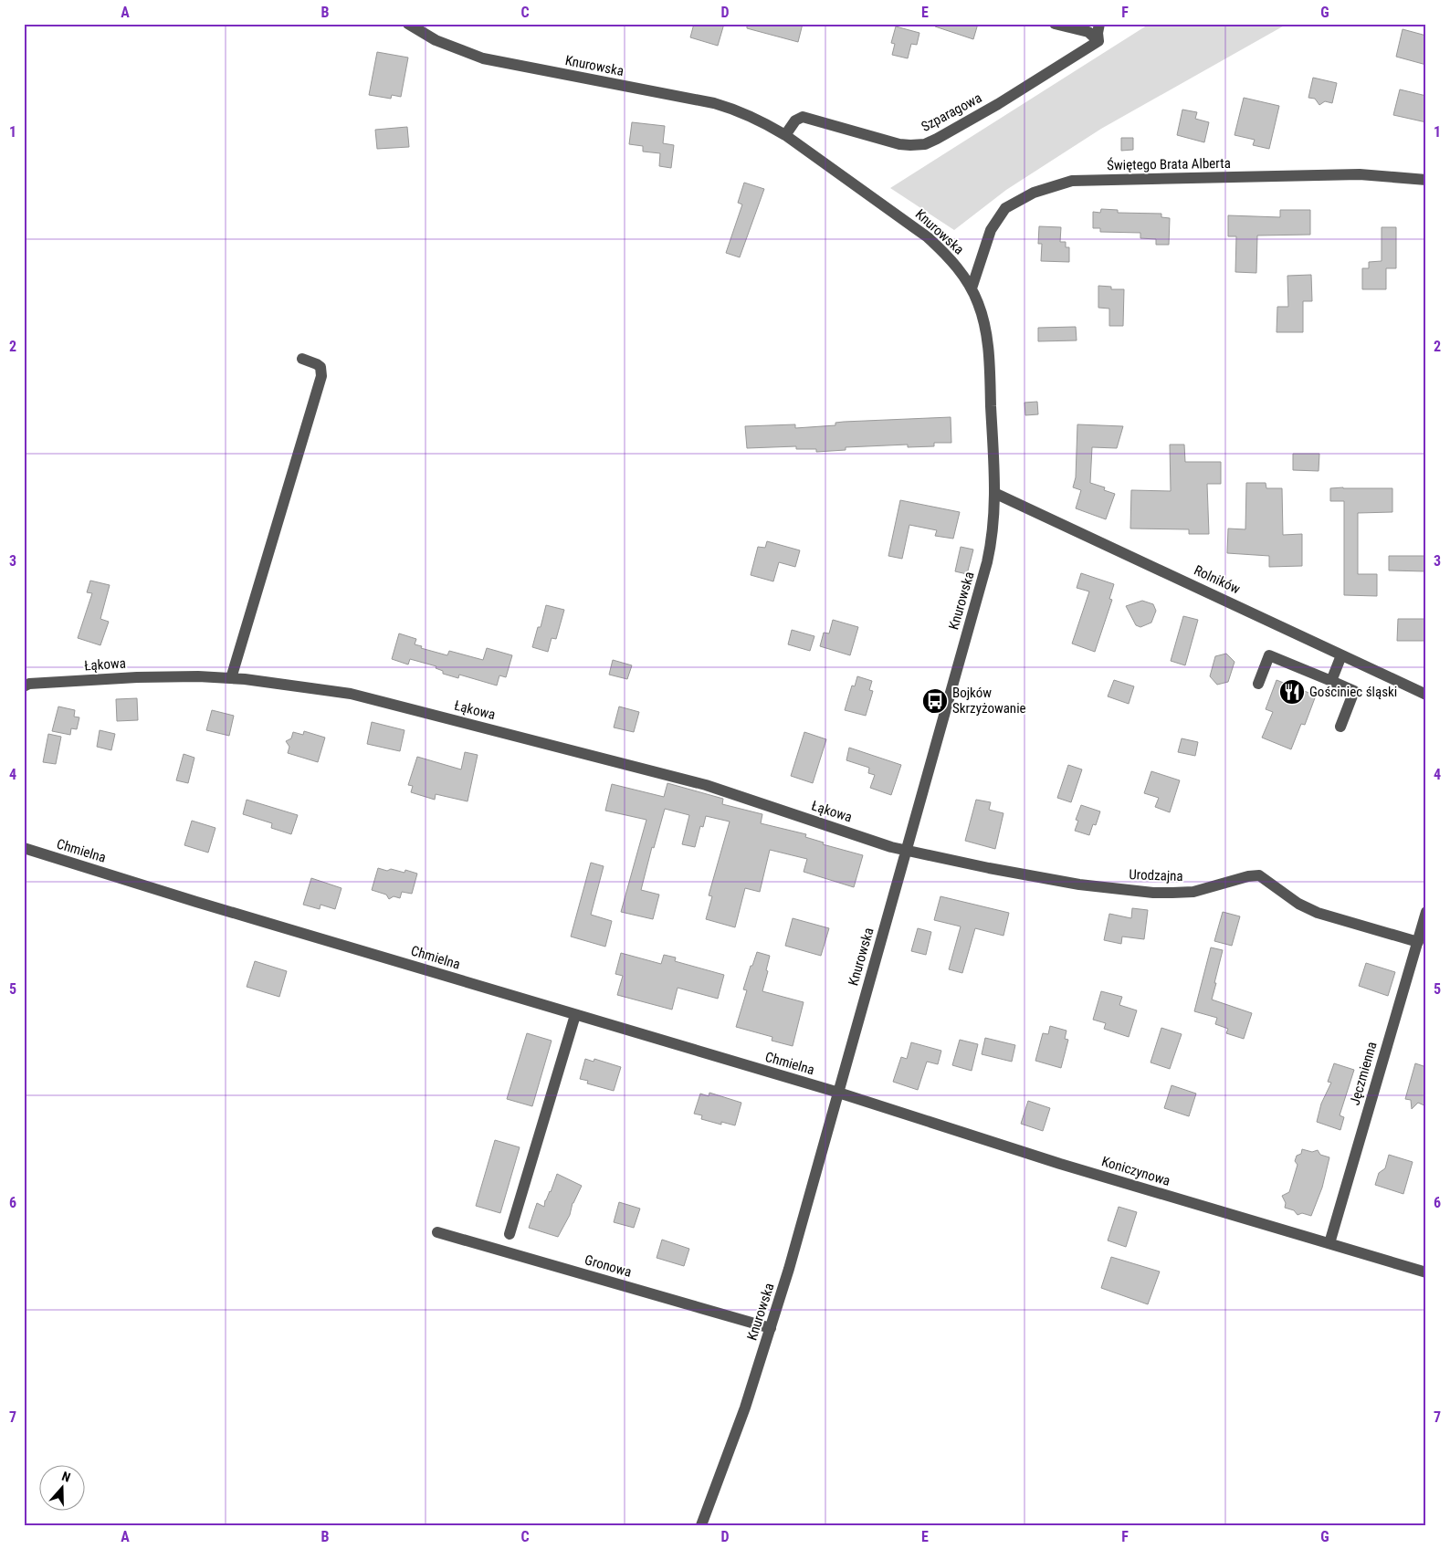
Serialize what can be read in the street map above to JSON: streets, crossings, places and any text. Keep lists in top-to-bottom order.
{
  "streets": {
    "street": [
      "Knurowska",
      "Szparagowa",
      "Świętego Brata Alberta",
      "Rolników",
      "Łąkowa",
      "Chmielna",
      "Urodzajna",
      "Jęczmienna",
      "Koniczynowa",
      "Gronowa"
    ]
  },
  "crossings": [
    ["Knurowska", "Szparagowa"],
    ["Knurowska", "Świętego Brata Alberta"],
    ["Knurowska", "Rolników"],
    ["Knurowska", "Łąkowa"],
    ["Knurowska", "Chmielna"],
    ["Knurowska", "Urodzajna"],
    ["Knurowska", "Koniczynowa"],
    ["Knurowska", "Gronowa"],
    ["Łąkowa", "Urodzajna"],
    ["Chmielna", "Koniczynowa"],
    ["Urodzajna", "Jęczmienna"],
    ["Jęczmienna", "Koniczynowa"]
  ],
  "places": {
    "restaurant": ["Gościniec śląski"],
    "bus stop": ["Bojków Skrzyżowanie"]
  },
  "north": "top",
  "grid": {
    "columns": [
      "A",
      "B",
      "C",
      "D",
      "E",
      "F",
      "G"
    ],
    "rows": [
      "1",
      "2",
      "3",
      "4",
      "5",
      "6",
      "7"
    ]
  }
}
